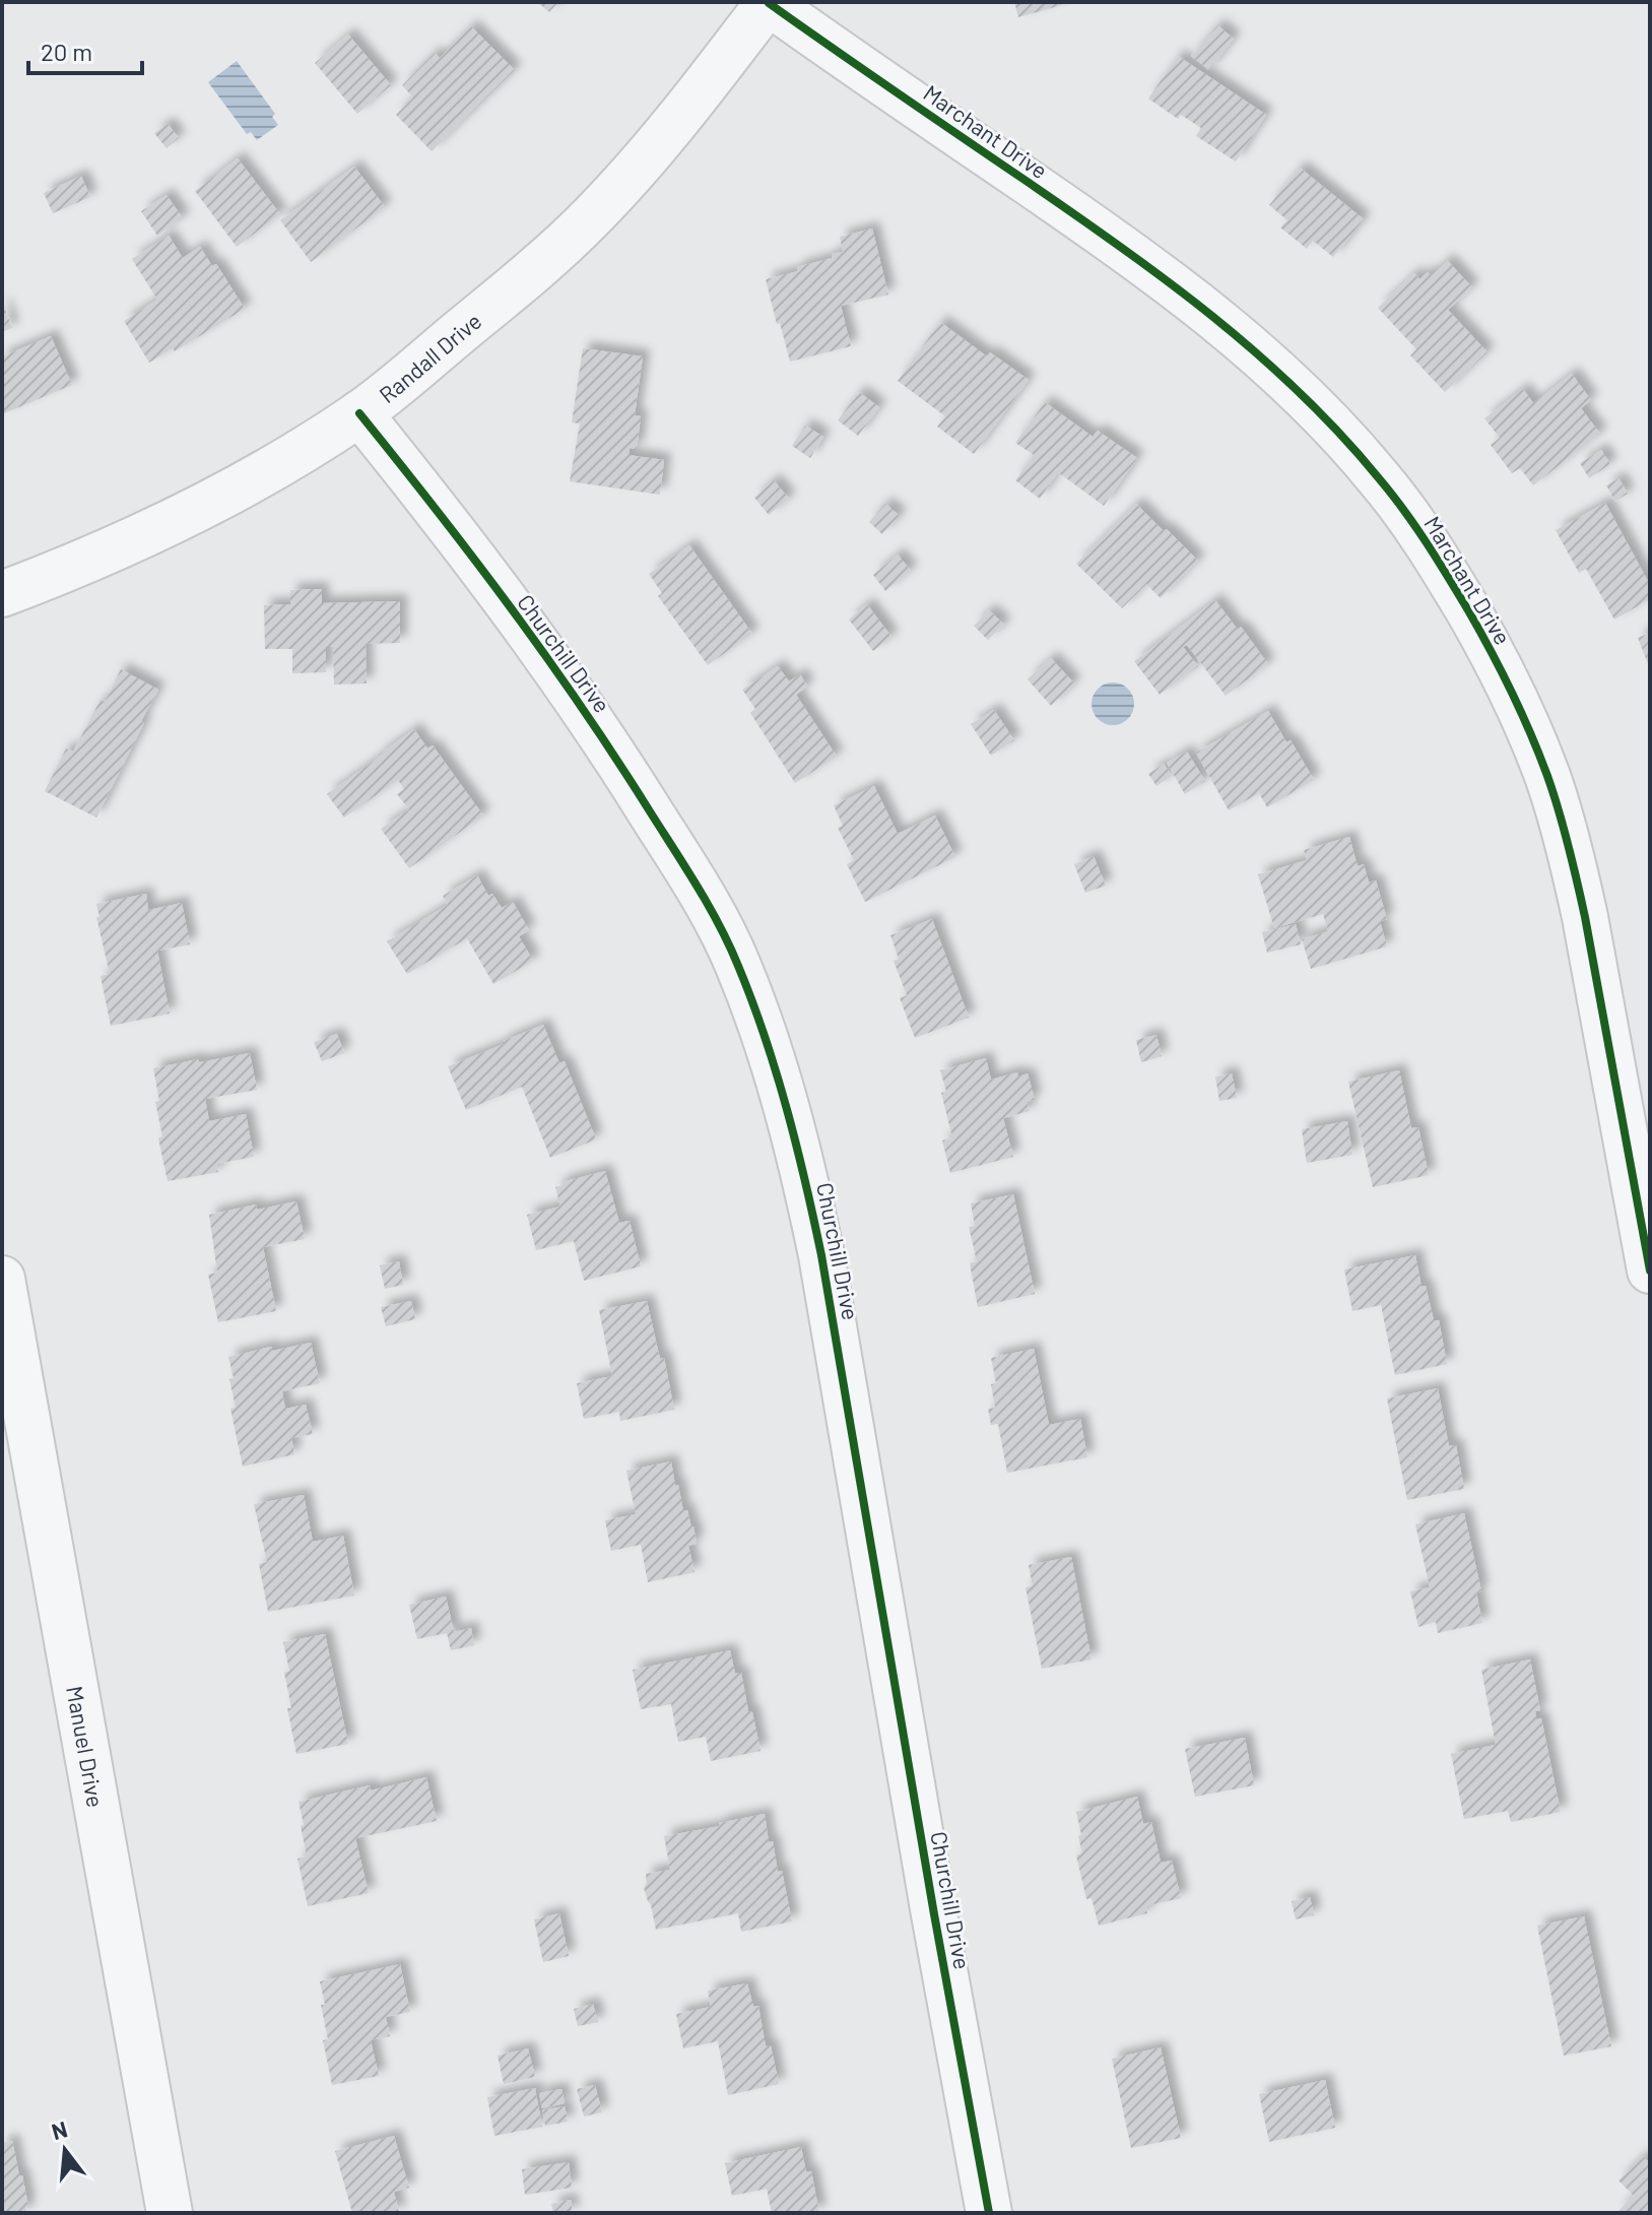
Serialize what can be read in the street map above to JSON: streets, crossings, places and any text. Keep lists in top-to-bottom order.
{
  "streets": {
    "street": [
      "Marchant Drive",
      "Randall Drive",
      "Churchill Drive",
      "Manuel Drive"
    ]
  },
  "crossings": [
    ["Marchant Drive", "Randall Drive"],
    ["Randall Drive", "Churchill Drive"]
  ],
  "scale_bar": "20 m",
  "north": "top"
}
